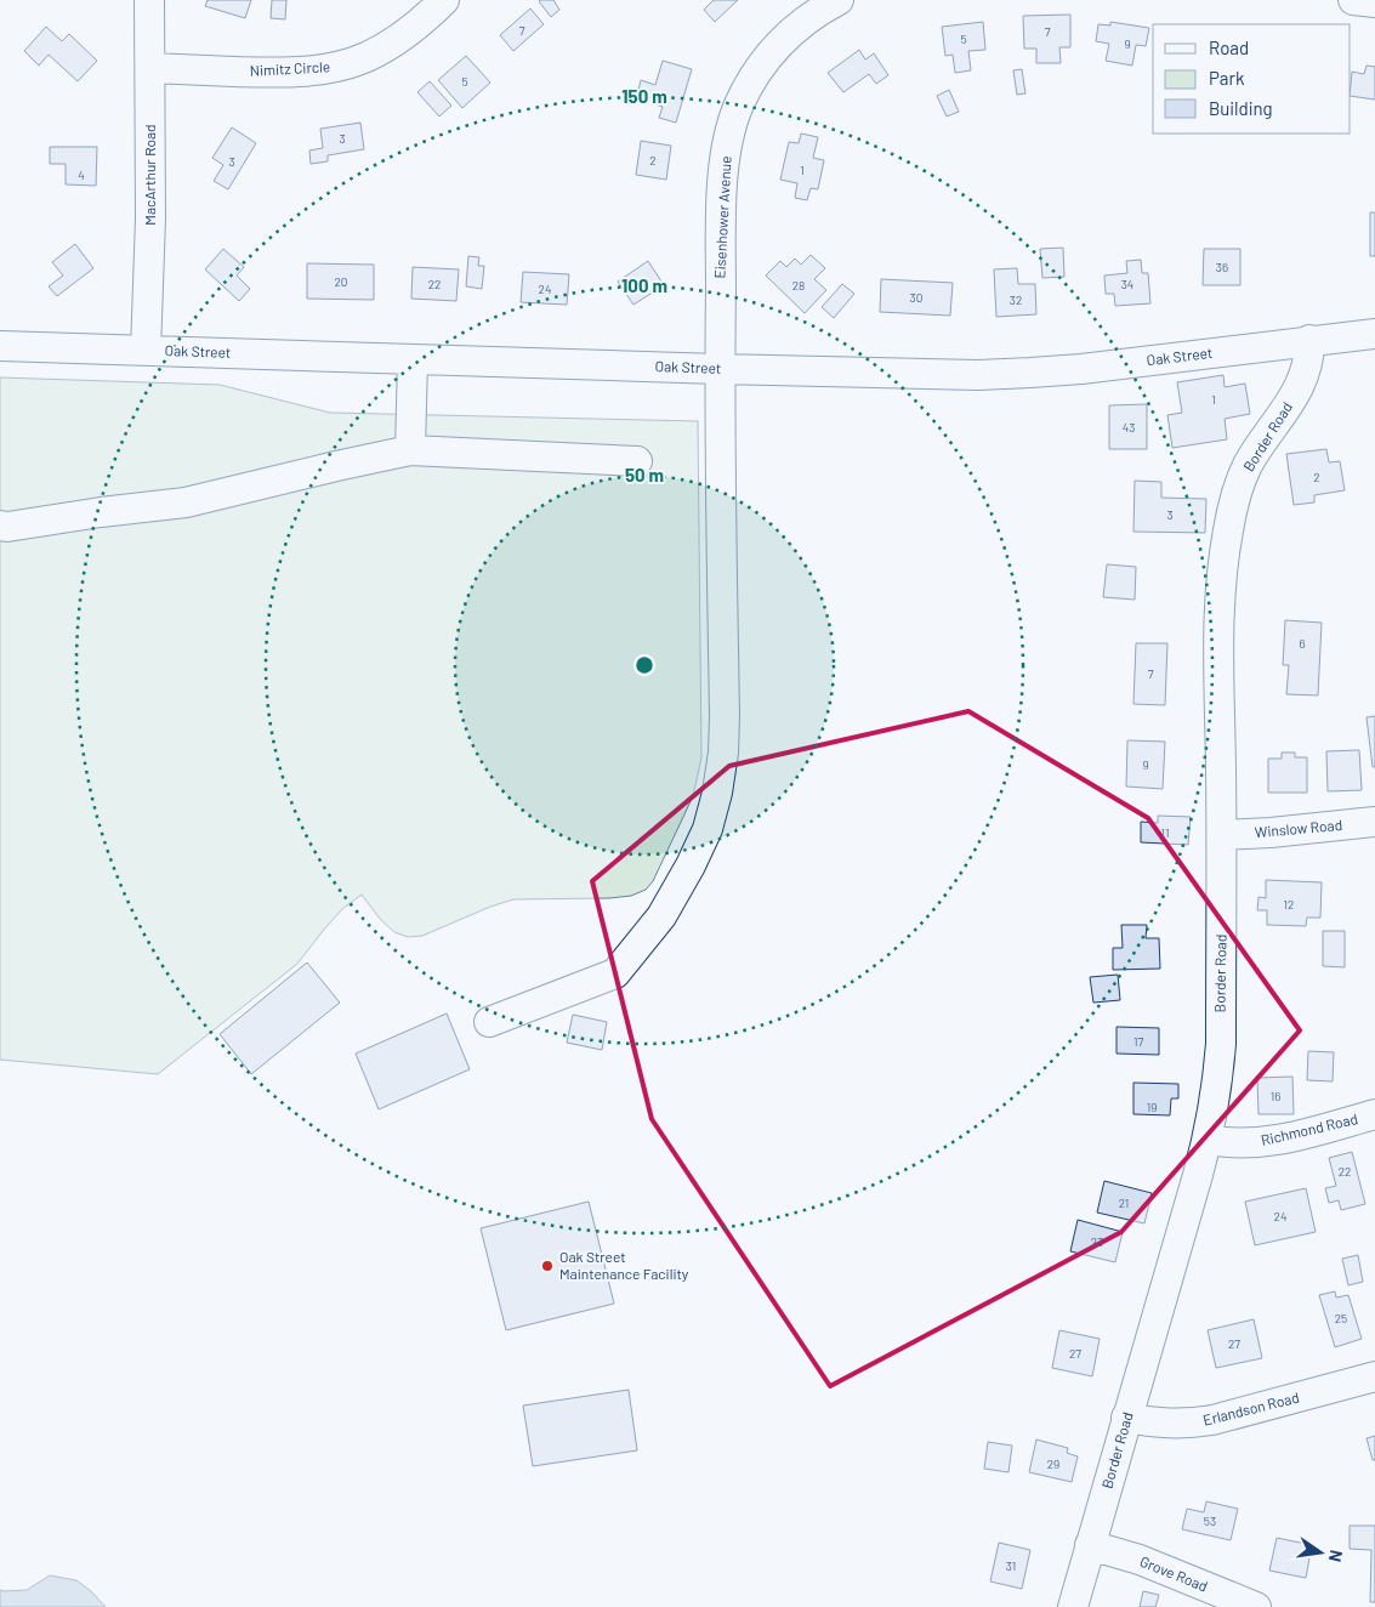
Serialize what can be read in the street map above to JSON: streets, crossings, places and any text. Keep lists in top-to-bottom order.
{
  "streets": {
    "street": [
      "Nimitz Circle",
      "MacArthur Road",
      "Eisenhower Avenue",
      "Oak Street",
      "Border Road",
      "Winslow Road",
      "Richmond Road",
      "Erlandson Road",
      "Grove Road"
    ]
  },
  "crossings": [
    ["Nimitz Circle", "MacArthur Road"],
    ["MacArthur Road", "Oak Street"],
    ["Eisenhower Avenue", "Oak Street"],
    ["Oak Street", "Border Road"],
    ["Border Road", "Winslow Road"],
    ["Border Road", "Richmond Road"],
    ["Border Road", "Erlandson Road"],
    ["Border Road", "Grove Road"]
  ],
  "places": ["Oak Street Maintenance Facility"],
  "house_numbers": [
    "7",
    "7",
    "5",
    "9",
    "5",
    "3",
    "2",
    "3",
    "1",
    "4",
    "36",
    "20",
    "22",
    "34",
    "28",
    "24",
    "30",
    "32",
    "1",
    "43",
    "2",
    "3",
    "6",
    "7",
    "9",
    "11",
    "12",
    "17",
    "16",
    "19",
    "22",
    "21",
    "24",
    "23",
    "25",
    "27",
    "27",
    "29",
    "53",
    "31"
  ],
  "legend": ["Road", "Park", "Building"],
  "north": "right",
  "rings": ["150 m", "100 m", "50 m"]
}
